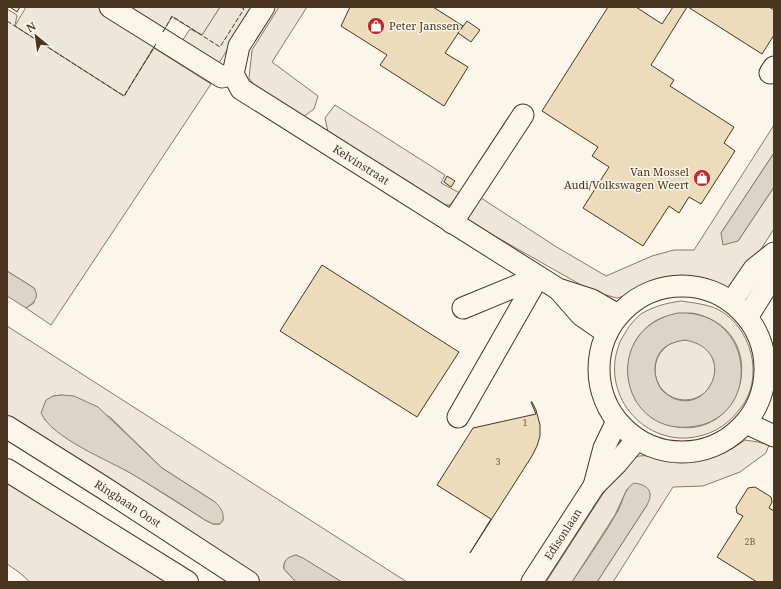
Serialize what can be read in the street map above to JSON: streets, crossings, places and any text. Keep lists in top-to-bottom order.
{
  "streets": {
    "main road": ["Ringbaan Oost"],
    "street": ["Kelvinstraat", "Edisonlaan"]
  },
  "places": {
    "shop": ["Peter Janssen", "Van Mossel Audi/Volkswagen Weert"]
  },
  "house_numbers": ["1", "3", "2B"],
  "north": "top left"
}
